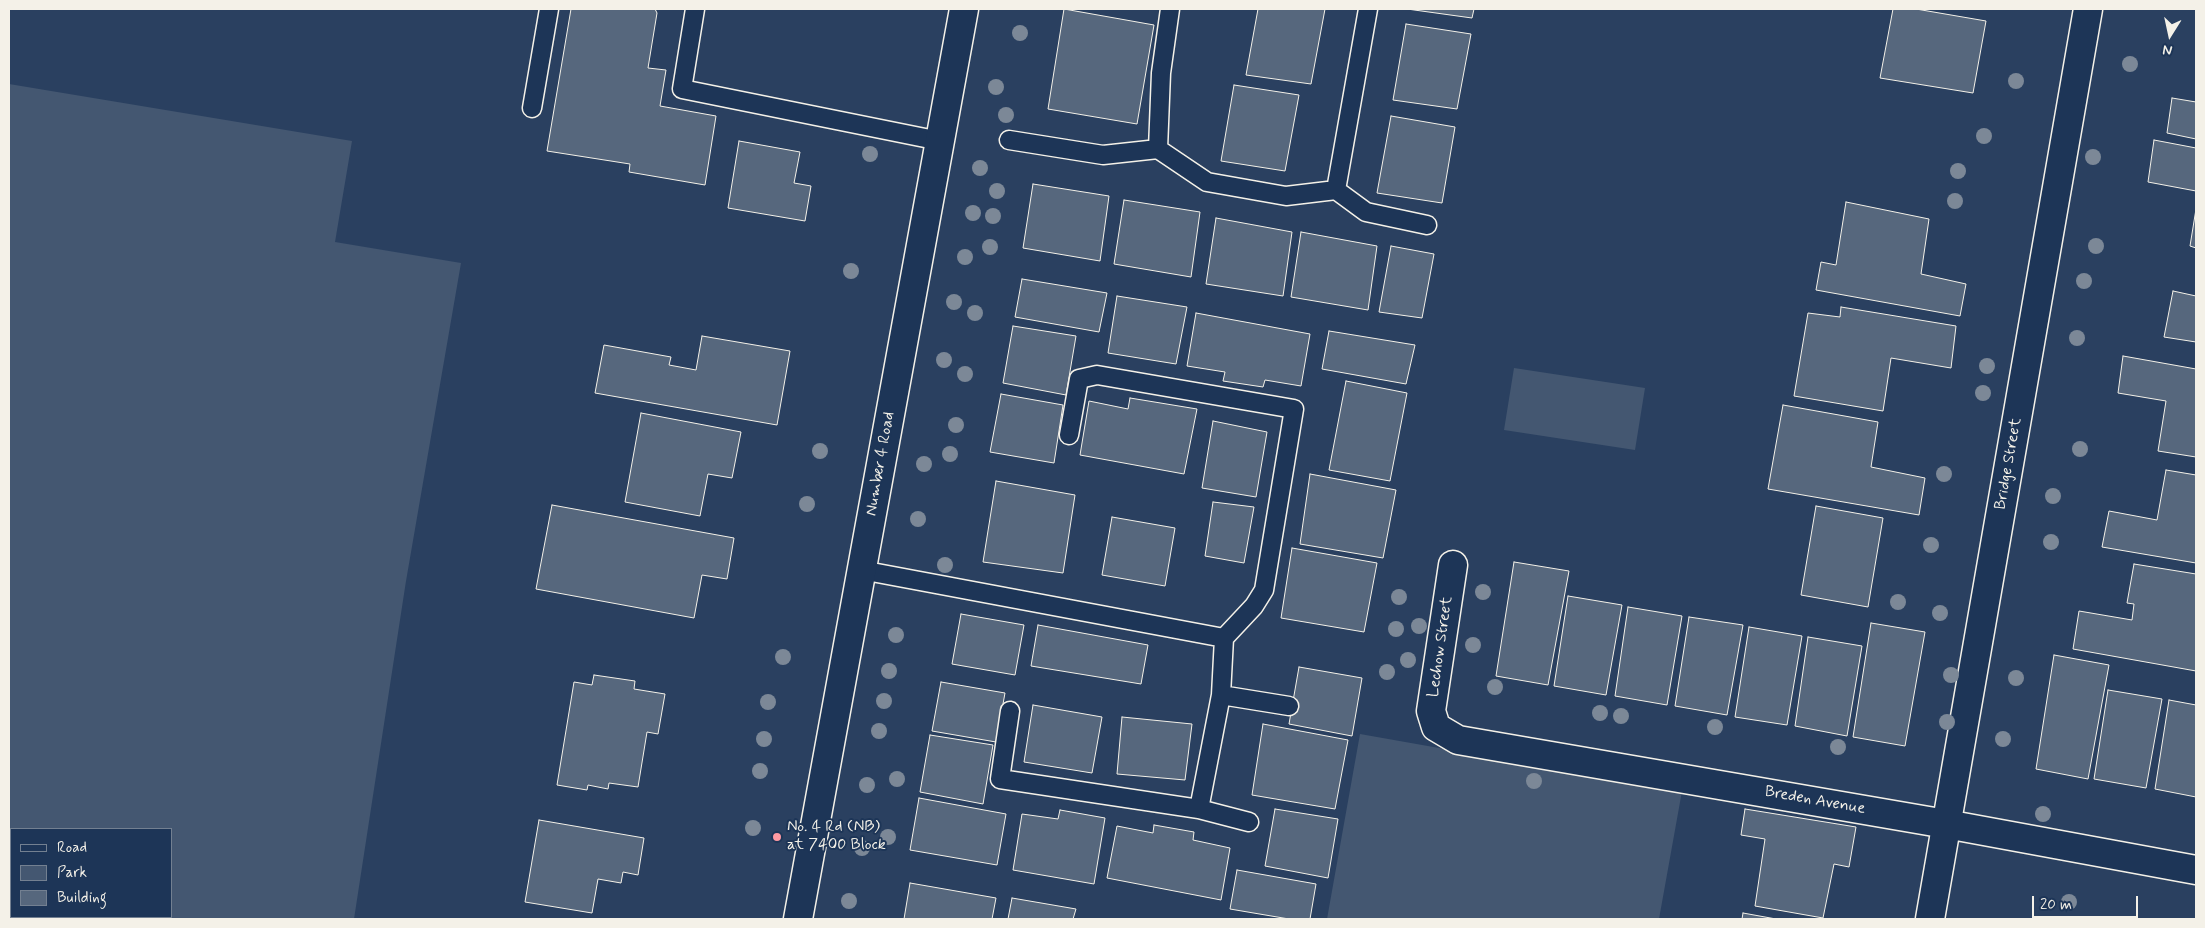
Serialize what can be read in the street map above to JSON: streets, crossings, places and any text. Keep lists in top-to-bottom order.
{
  "streets": {
    "street": [
      "Number 4 Road",
      "Bridge Street",
      "Lechow Street",
      "Breden Avenue"
    ]
  },
  "crossings": [
    ["Bridge Street", "Breden Avenue"],
    ["Lechow Street", "Breden Avenue"]
  ],
  "places": ["No. 4 Rd (NB) at 7400 Block"],
  "legend": ["Road", "Park", "Building"],
  "scale_bar": "20 m",
  "north": "bottom"
}
